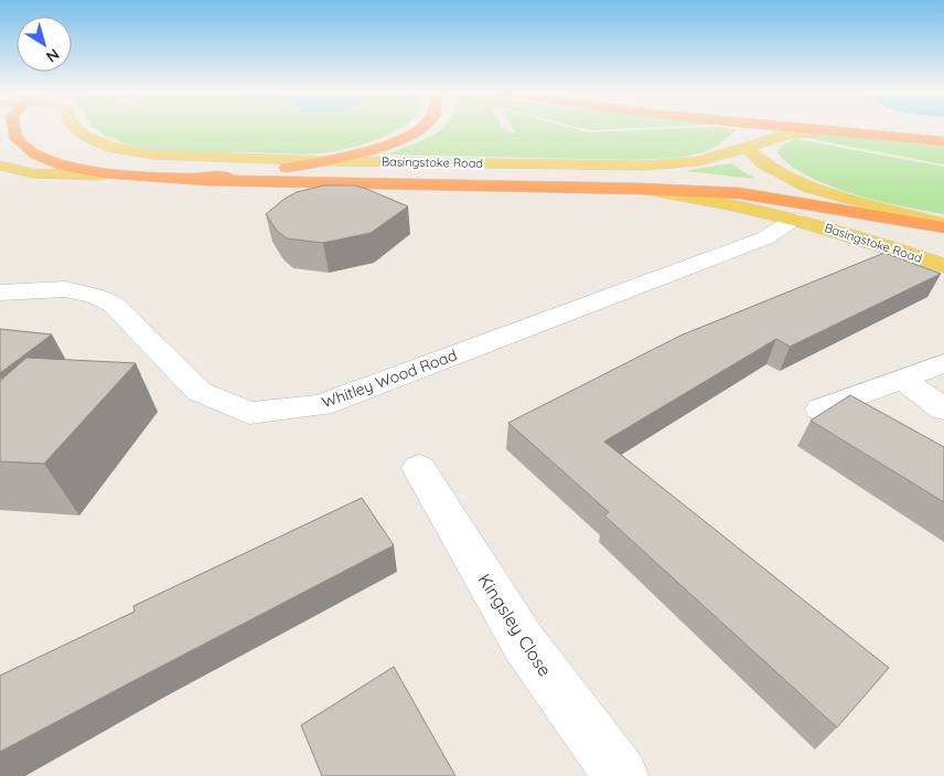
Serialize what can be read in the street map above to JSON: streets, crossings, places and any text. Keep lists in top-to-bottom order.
{
  "streets": {
    "highway": ["Basingstoke Road"],
    "street": ["Whitley Wood Road", "Kingsley Close"]
  },
  "crossings": [
    ["Basingstoke Road", "Whitley Wood Road"]
  ],
  "north": "bottom right"
}
